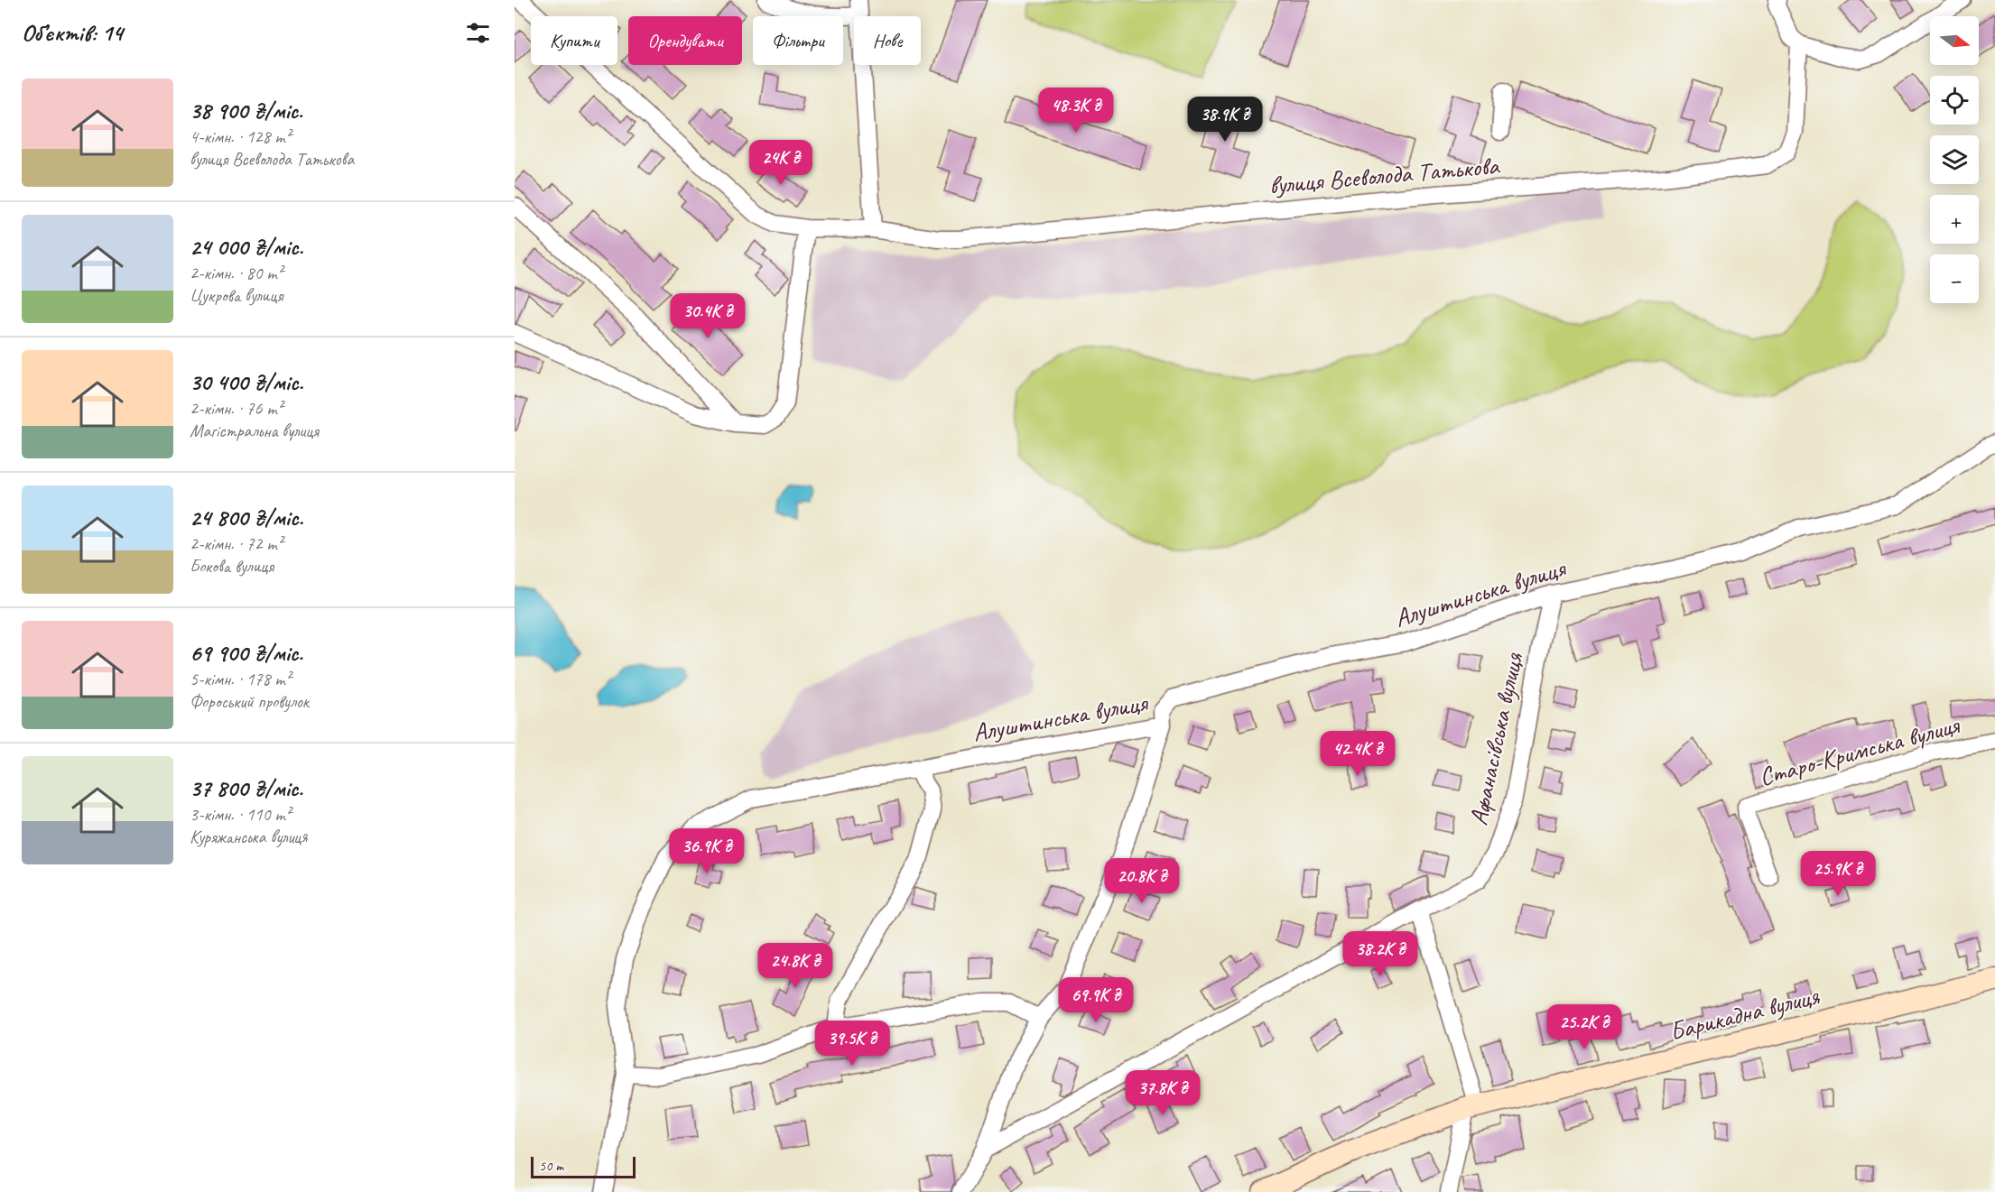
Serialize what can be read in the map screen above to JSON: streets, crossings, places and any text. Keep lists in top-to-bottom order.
{
  "streets": {
    "street": [
      "вулиця Всеволода Татькова",
      "Алуштинська вулиця",
      "Афанасівська вулиця",
      "Старо-Кримська вулиця",
      "Барикадна вулиця"
    ]
  },
  "crossings": [
    ["Алуштинська вулиця", "Афанасівська вулиця"]
  ],
  "scale_bar": "50 m",
  "north": "right",
  "page": {
    "heading": "Об’єктів: 14",
    "map_buttons": ["+", "−"],
    "chip": [
      "Купити",
      "Орендувати",
      "Фільтри",
      "Нове"
    ],
    "list": [
      {
        "name": "38 900 ₴/міс.",
        "note": "4-кімн. · 128 m² · вулиця Всеволода Татькова"
      },
      {
        "name": "24 000 ₴/міс.",
        "note": "2-кімн. · 80 m² · Цукрова вулиця"
      },
      {
        "name": "30 400 ₴/міс.",
        "note": "2-кімн. · 76 m² · Магістральна вулиця"
      },
      {
        "name": "24 800 ₴/міс.",
        "note": "2-кімн. · 72 m² · Бокова вулиця"
      },
      {
        "name": "69 900 ₴/міс.",
        "note": "5-кімн. · 178 m² · Фороський провулок"
      },
      {
        "name": "37 800 ₴/міс.",
        "note": "3-кімн. · 110 m² · Куряжанська вулиця"
      }
    ],
    "price": [
      "48.3K ₴",
      "38.9K ₴",
      "24K ₴",
      "30.4K ₴",
      "42.4K ₴",
      "36.9K ₴",
      "25.9K ₴",
      "20.8K ₴",
      "38.2K ₴",
      "24.8K ₴",
      "69.9K ₴",
      "25.2K ₴",
      "39.5K ₴",
      "37.8K ₴"
    ],
    "scale": "50 m"
  }
}
